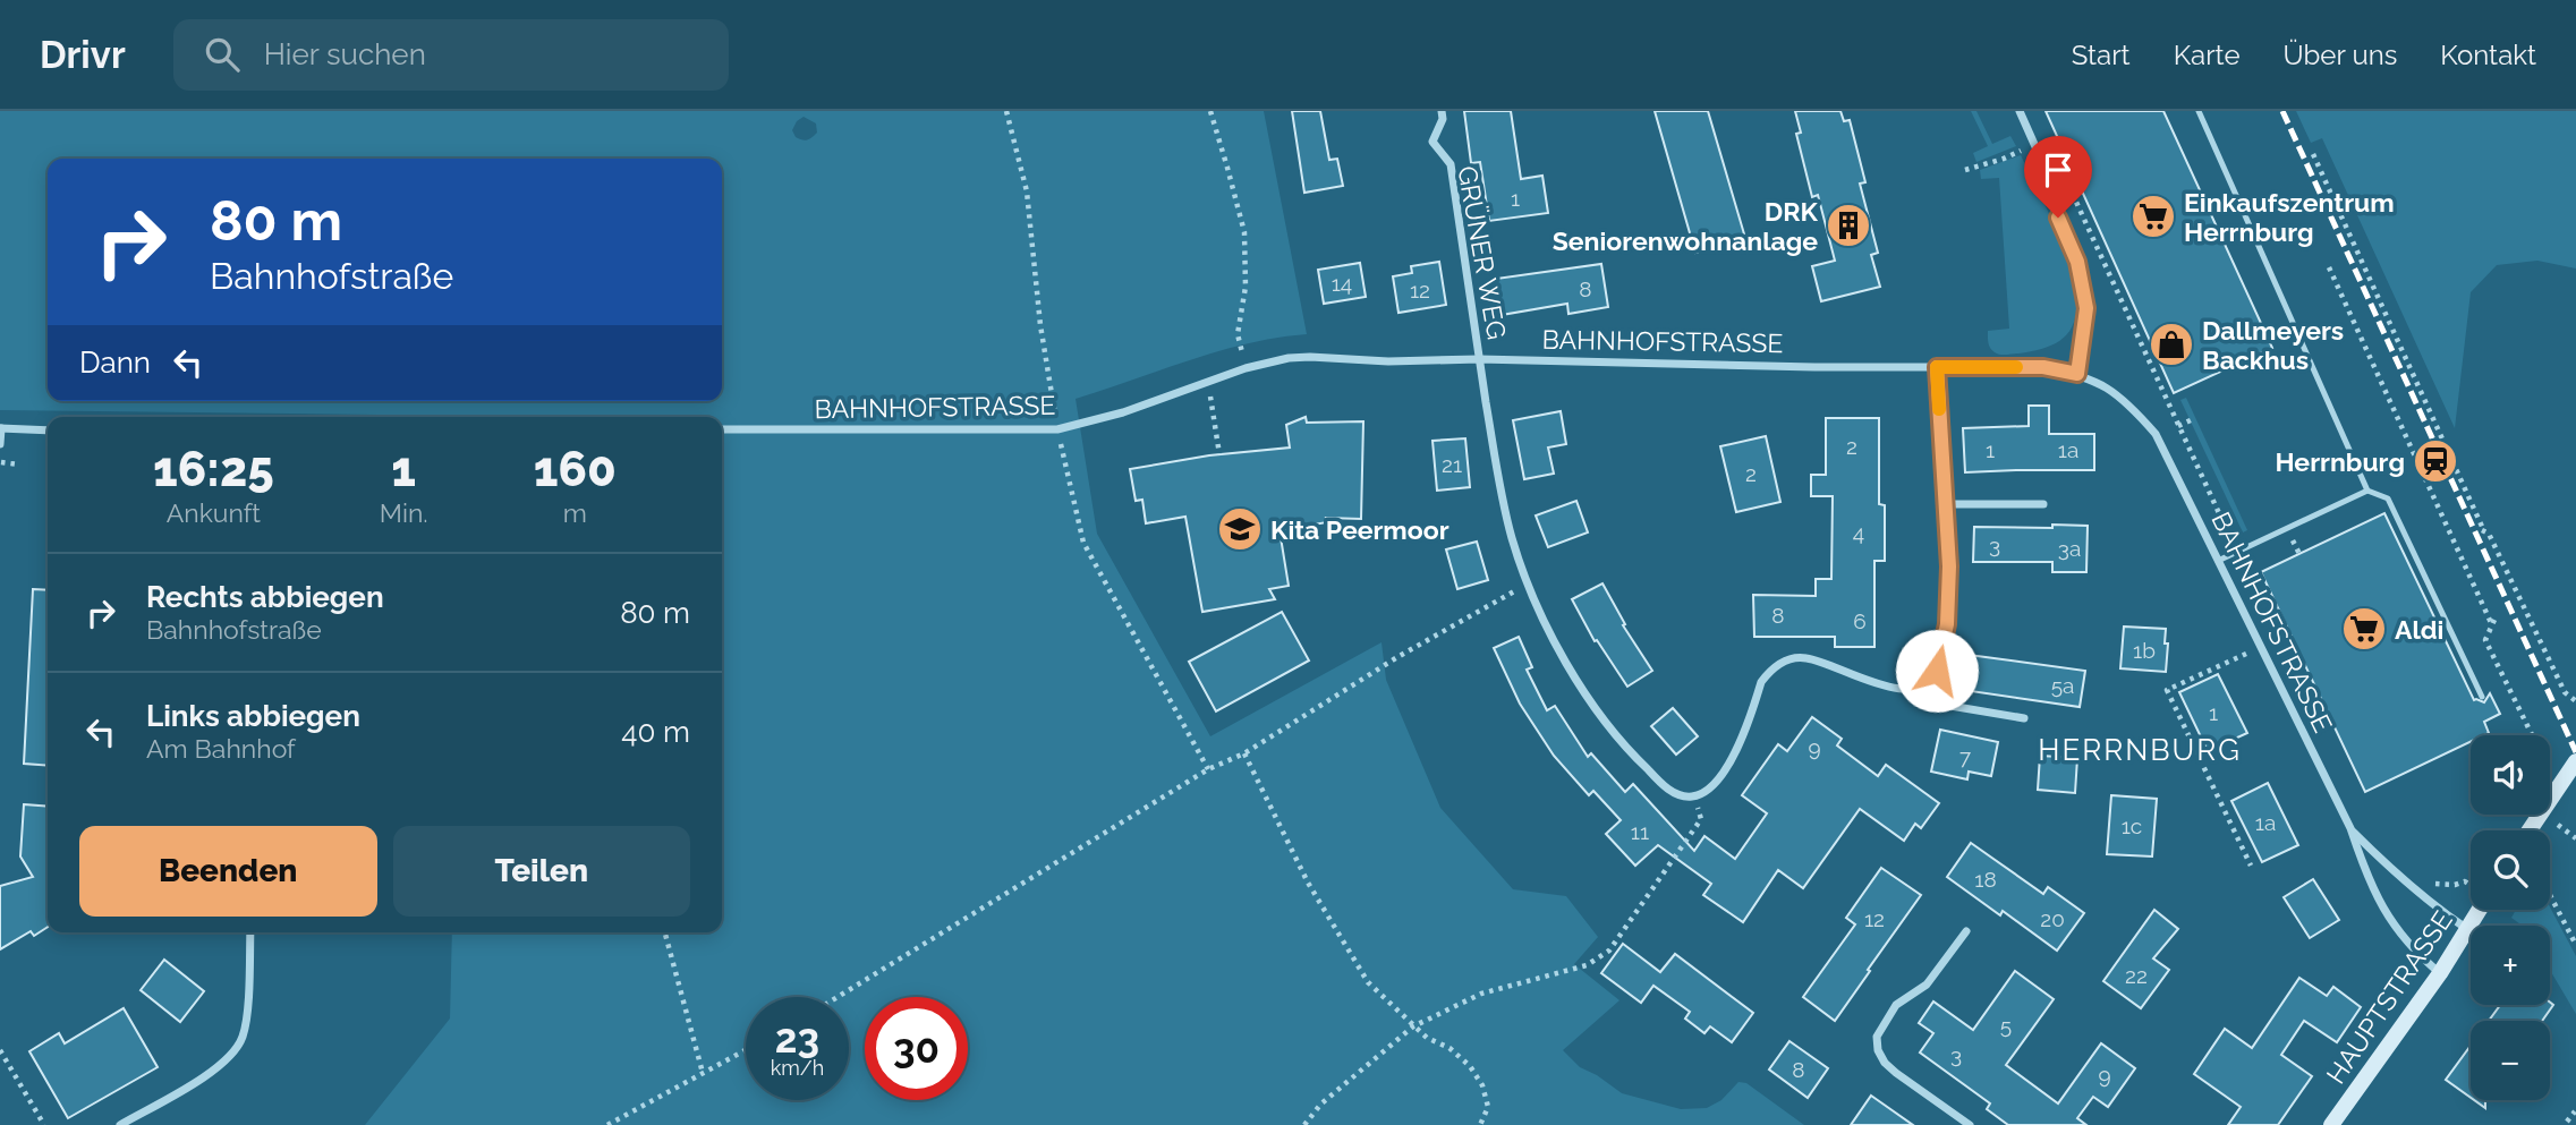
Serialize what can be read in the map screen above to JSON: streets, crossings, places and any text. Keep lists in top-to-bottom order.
{
  "streets": {
    "main road": ["HAUPTSTRASSE"],
    "street": ["GRÜNER WEG", "BAHNHOFSTRASSE"]
  },
  "crossings": [
    ["GRÜNER WEG", "BAHNHOFSTRASSE"],
    ["BAHNHOFSTRASSE", "HAUPTSTRASSE"]
  ],
  "districts": ["HERRNBURG"],
  "places": {
    "supermarket": ["Einkaufszentrum Herrnburg", "Aldi"],
    "building": ["DRK Seniorenwohnanlage"],
    "shop": ["Dallmeyers Backhus"],
    "station": ["Herrnburg"],
    "school or university": ["Kita Peermoor"]
  },
  "house_numbers": [
    "1",
    "14",
    "8",
    "12",
    "2",
    "1",
    "1a",
    "21",
    "2",
    "4",
    "3",
    "3a",
    "8",
    "6",
    "1b",
    "5a",
    "1",
    "9",
    "7",
    "1a",
    "1c",
    "11",
    "18",
    "12",
    "20",
    "22",
    "5",
    "3",
    "8",
    "9"
  ],
  "page": {
    "header": "Drivr",
    "search": "Hier suchen",
    "nav": [
      "Start",
      "Karte",
      "Über uns",
      "Kontakt"
    ],
    "turn": ["80 m", "Bahnhofstraße"],
    "then": "Dann",
    "eta": [
      "16:25",
      "Ankunft",
      "1",
      "Min.",
      "160",
      "m"
    ],
    "list": [
      {
        "name": "Rechts abbiegen",
        "note": "Bahnhofstraße",
        "value": "80 m"
      },
      {
        "name": "Links abbiegen",
        "note": "Am Bahnhof",
        "value": "40 m"
      }
    ],
    "map_buttons": ["+", "−"],
    "buttons": ["Beenden", "Teilen"],
    "speed": "23 km/h",
    "limit": "30"
  }
}
